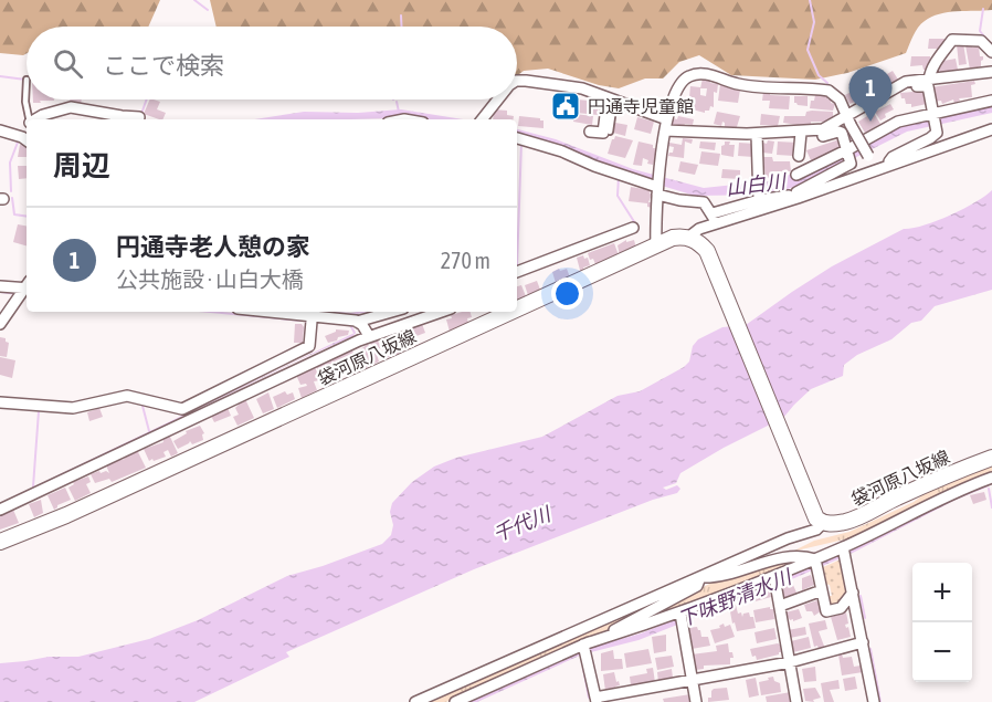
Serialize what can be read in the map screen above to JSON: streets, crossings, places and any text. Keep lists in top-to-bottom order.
{
  "streets": {
    "main road": ["袋河原八坂線"]
  },
  "water": ["山白川", "千代川", "下味野清水川"],
  "places": {
    "public building": ["円通寺児童館"]
  },
  "page": {
    "search": "ここで検索",
    "pins": "1",
    "heading": "周辺",
    "list": [
      {
        "mark": "1",
        "name": "円通寺老人憩の家",
        "note": "公共施設 · 山白大橋",
        "value": "270 m"
      }
    ],
    "map_buttons": ["+", "−"]
  }
}
